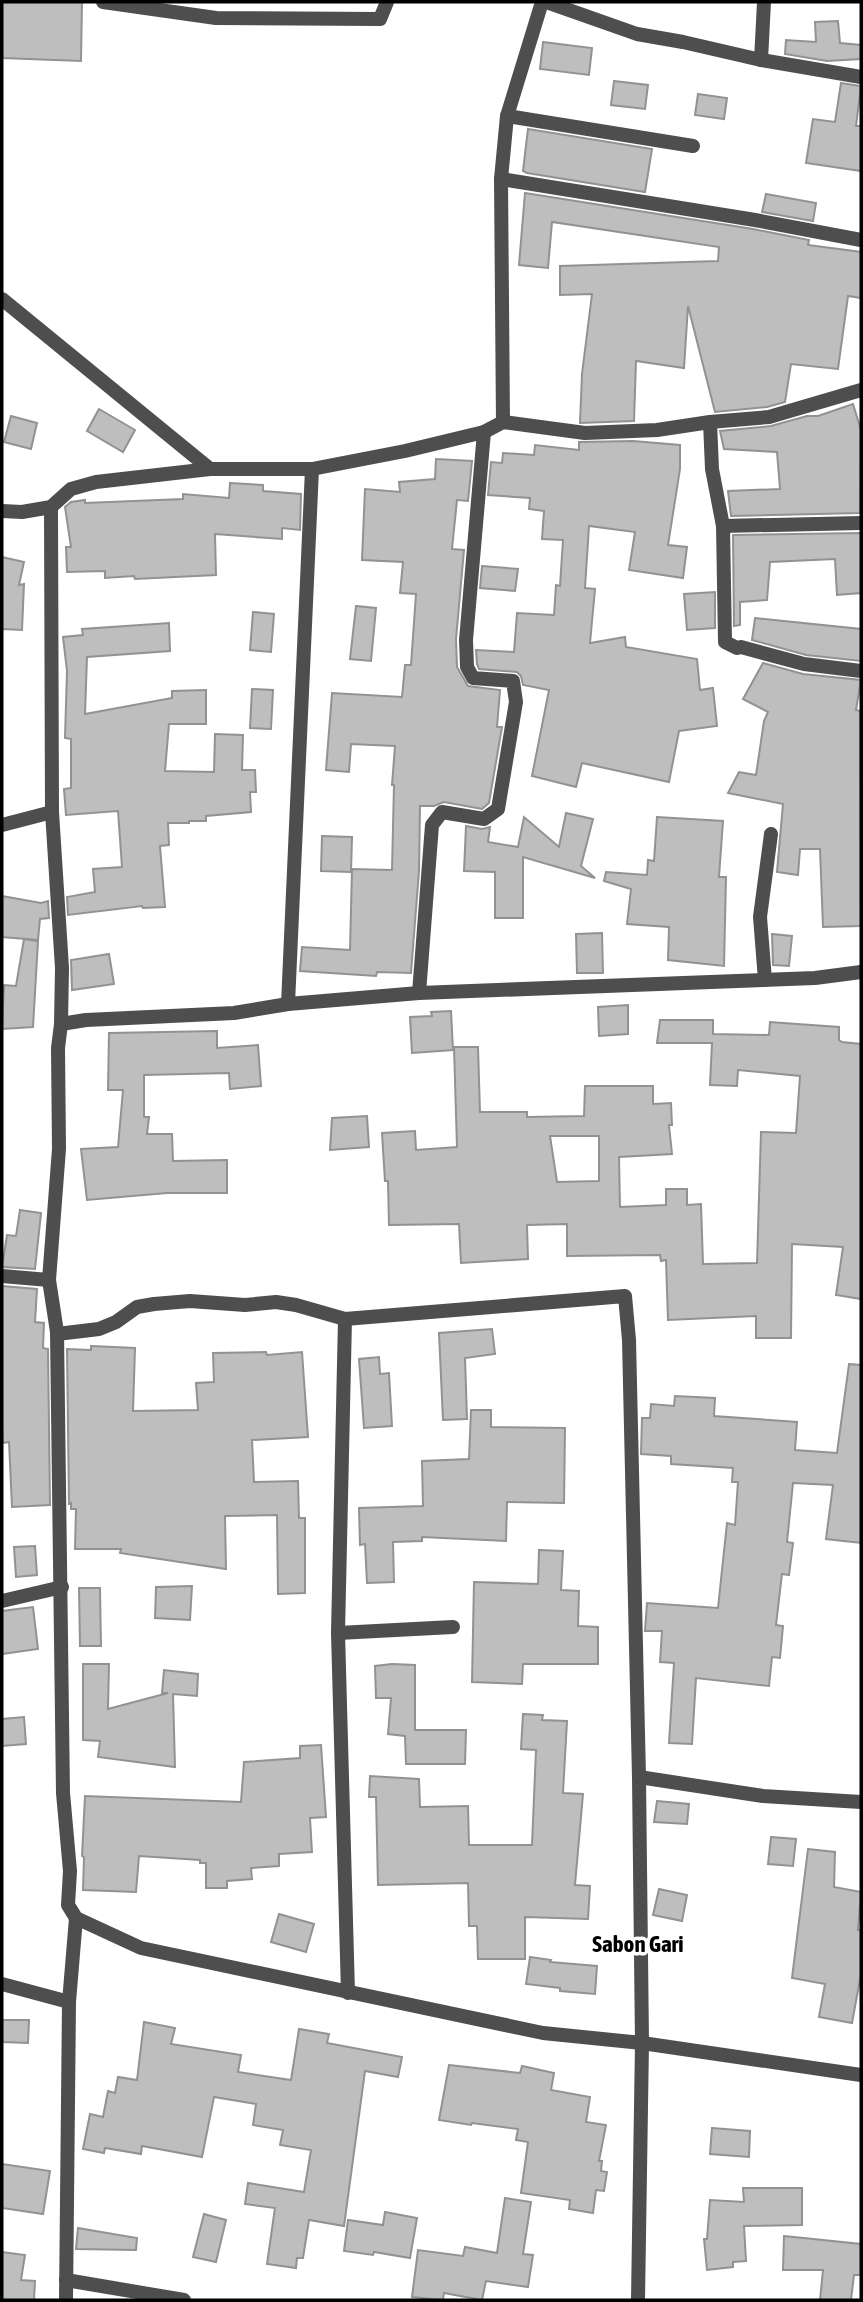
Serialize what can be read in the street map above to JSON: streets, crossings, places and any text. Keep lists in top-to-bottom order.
{
  "districts": ["Sabon Gari"]
}
